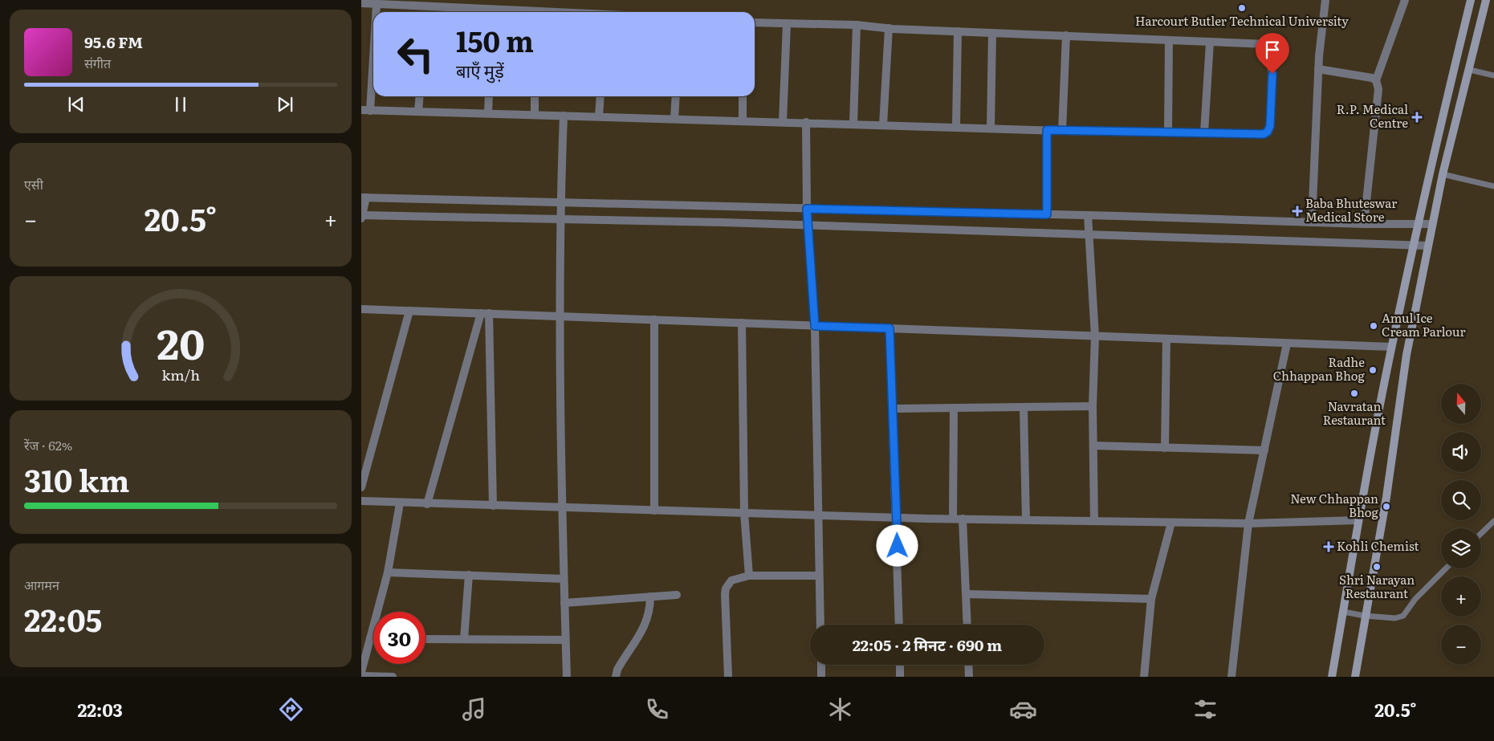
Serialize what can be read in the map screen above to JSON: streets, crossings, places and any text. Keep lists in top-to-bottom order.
{
  "places": {
    "other": [
      "Harcourt Butler Technical University",
      "Amul Ice Cream Parlour",
      "Radhe Chhappan Bhog",
      "Navratan Restaurant",
      "New Chhappan Bhog",
      "Shri Narayan Restaurant"
    ],
    "health": ["R.P. Medical Centre", "Baba Bhuteswar Medical Store", "Kohli Chemist"]
  },
  "north": "top",
  "page": {
    "turn": ["150 m", "बाएँ मुड़ें"],
    "song": ["95.6 FM", "संगीत"],
    "tile": [
      "एसी",
      ["रेंज · 62%", "310 km"],
      ["आगमन", "22:05"]
    ],
    "heat": ["−", "20.5°", "+"],
    "map_buttons": ["+", "−"],
    "limit": "30",
    "trip": "22:05 · 2 मिनट · 690 m",
    "tabs": ["22:03", "20.5°"],
    "gauge": ["20", "km/h"]
  }
}
